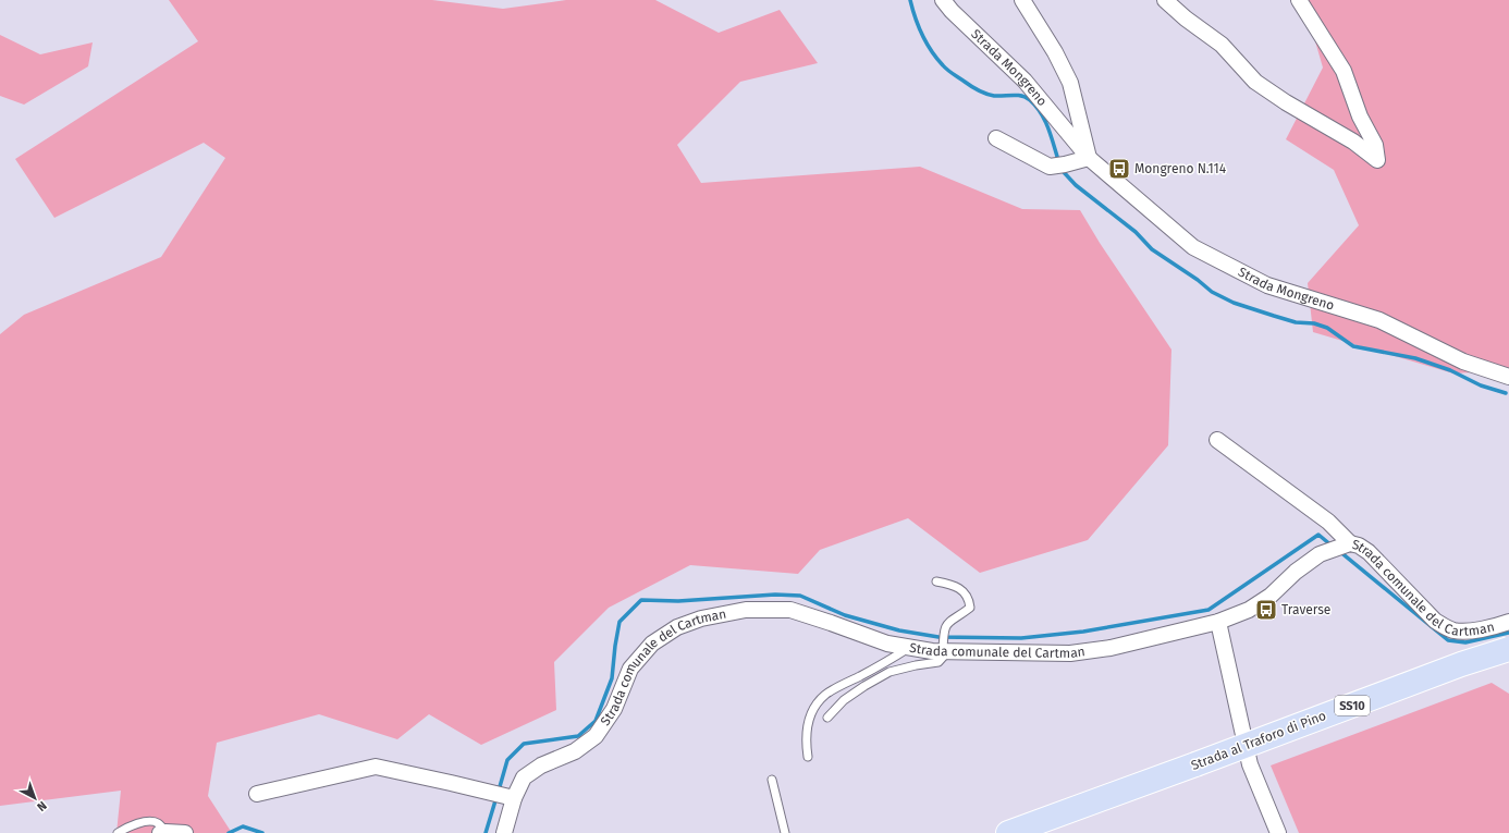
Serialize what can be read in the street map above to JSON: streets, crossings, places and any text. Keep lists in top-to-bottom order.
{
  "streets": {
    "main road": ["SS10", "Strada al Traforo di Pino"],
    "street": ["Strada Mongreno", "Strada comunale del Cartman"]
  },
  "places": {
    "bus stop": ["Mongreno N.114", "Traverse"]
  },
  "north": "bottom right"
}
